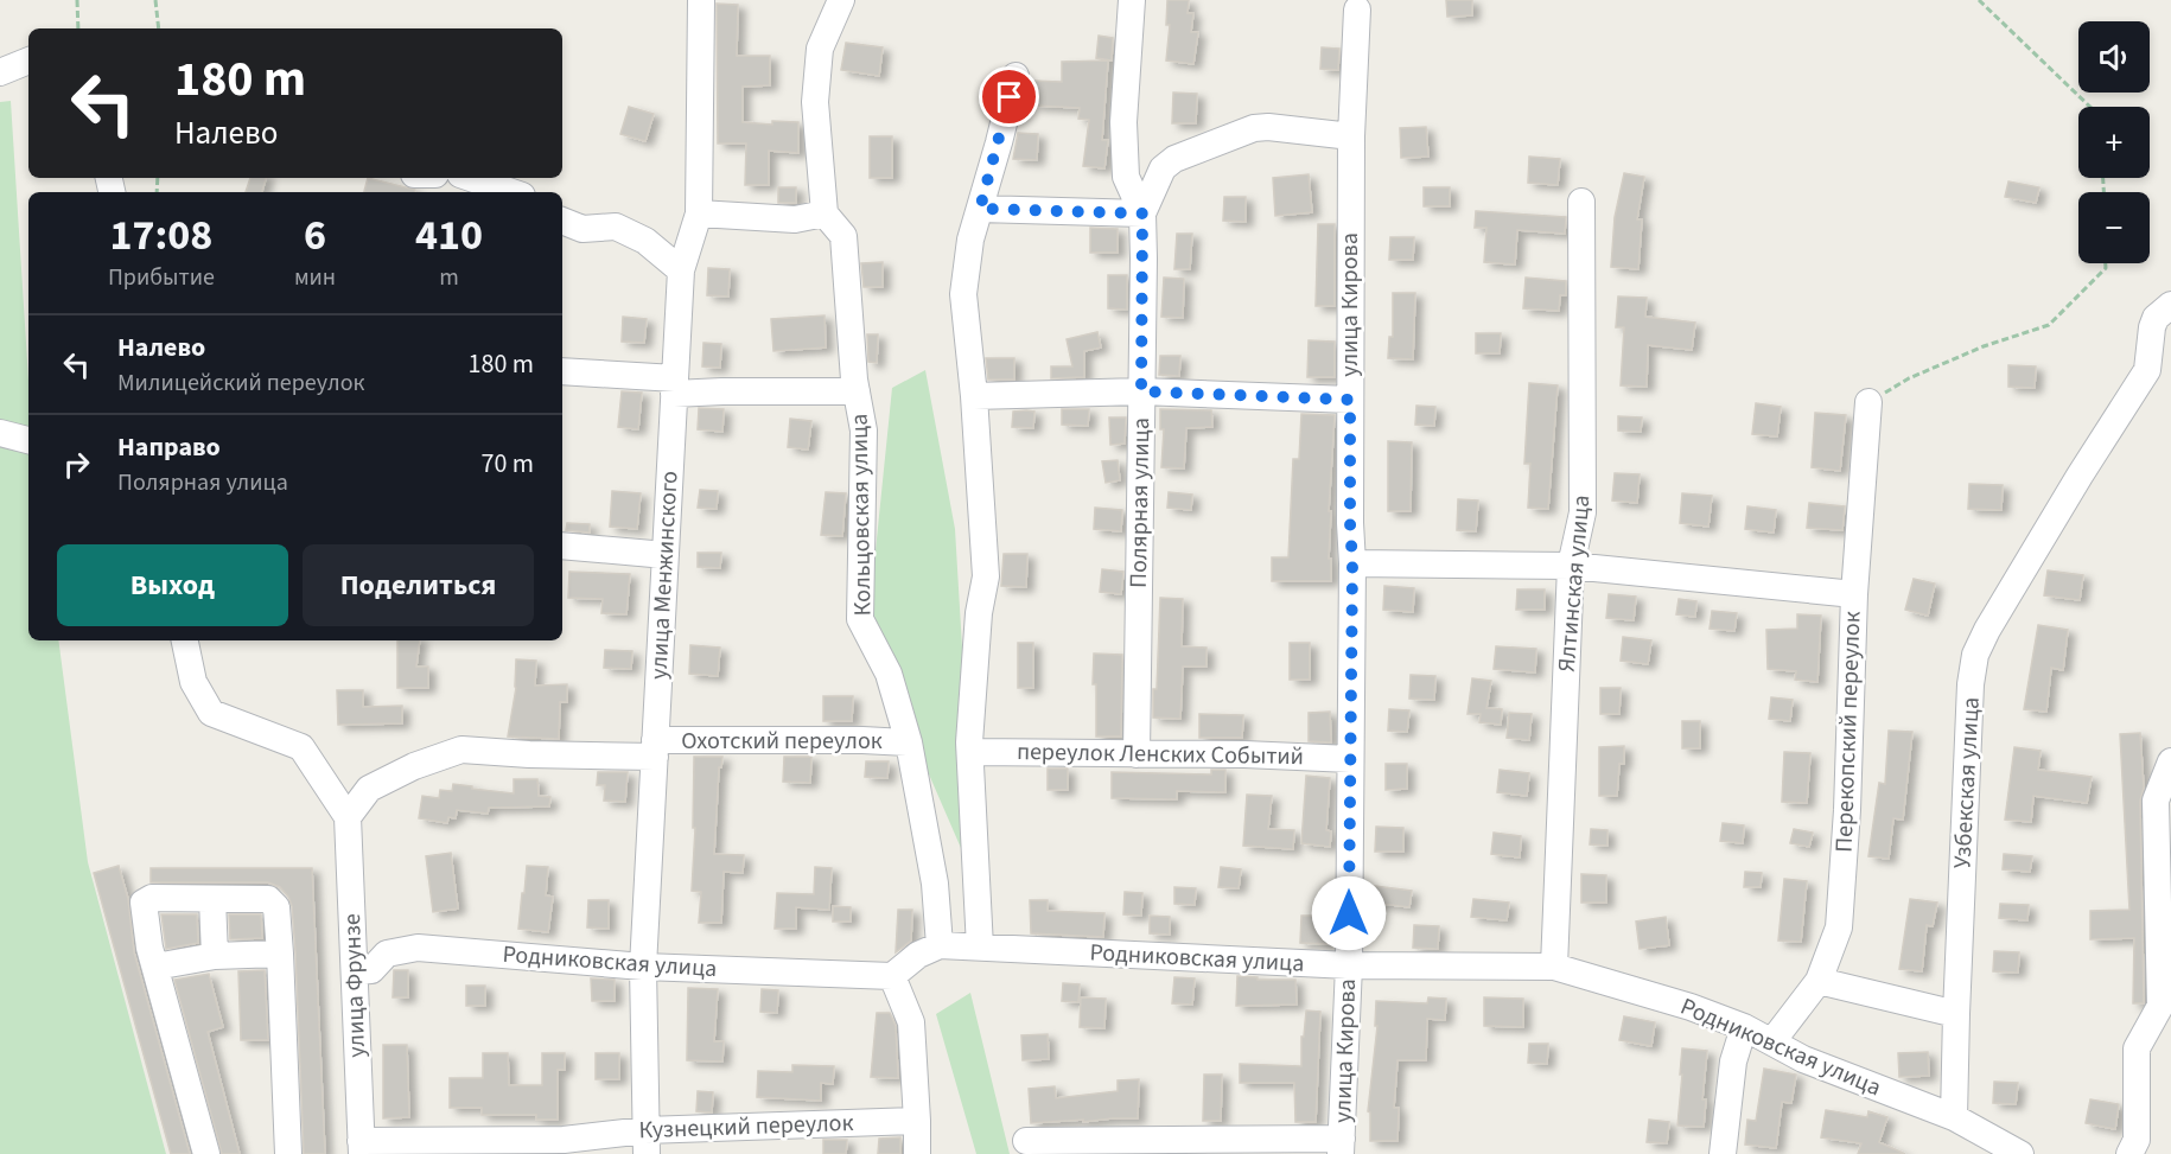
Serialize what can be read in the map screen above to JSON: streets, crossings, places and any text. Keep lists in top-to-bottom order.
{
  "streets": {
    "street": [
      "улица Кирова",
      "Полярная улица",
      "Кольцовская улица",
      "улица Менжинского",
      "Ялтинская улица",
      "Перекопский переулок",
      "Охотский переулок",
      "переулок Ленских Событий",
      "Узбекская улица",
      "Родниковская улица",
      "улица Фрунзе",
      "Кузнецкий переулок"
    ]
  },
  "crossings": [
    ["улица Кирова", "переулок Ленских Событий"],
    ["улица Кирова", "Родниковская улица"],
    ["Полярная улица", "переулок Ленских Событий"],
    ["Кольцовская улица", "Охотский переулок"],
    ["Кольцовская улица", "Родниковская улица"],
    ["улица Менжинского", "Охотский переулок"],
    ["улица Менжинского", "Родниковская улица"],
    ["улица Менжинского", "Кузнецкий переулок"],
    ["Ялтинская улица", "Родниковская улица"],
    ["Перекопский переулок", "Родниковская улица"],
    ["Охотский переулок", "улица Фрунзе"],
    ["Узбекская улица", "Родниковская улица"],
    ["Родниковская улица", "улица Фрунзе"],
    ["улица Фрунзе", "Кузнецкий переулок"]
  ],
  "page": {
    "map_buttons": ["+", "−"],
    "turn": ["180 m", "Налево"],
    "eta": [
      "17:08",
      "Прибытие",
      "6",
      "мин",
      "410",
      "m"
    ],
    "list": [
      {
        "name": "Налево",
        "note": "Милицейский переулок",
        "value": "180 m"
      },
      {
        "name": "Направо",
        "note": "Полярная улица",
        "value": "70 m"
      }
    ],
    "buttons": ["Выход", "Поделиться"]
  }
}
